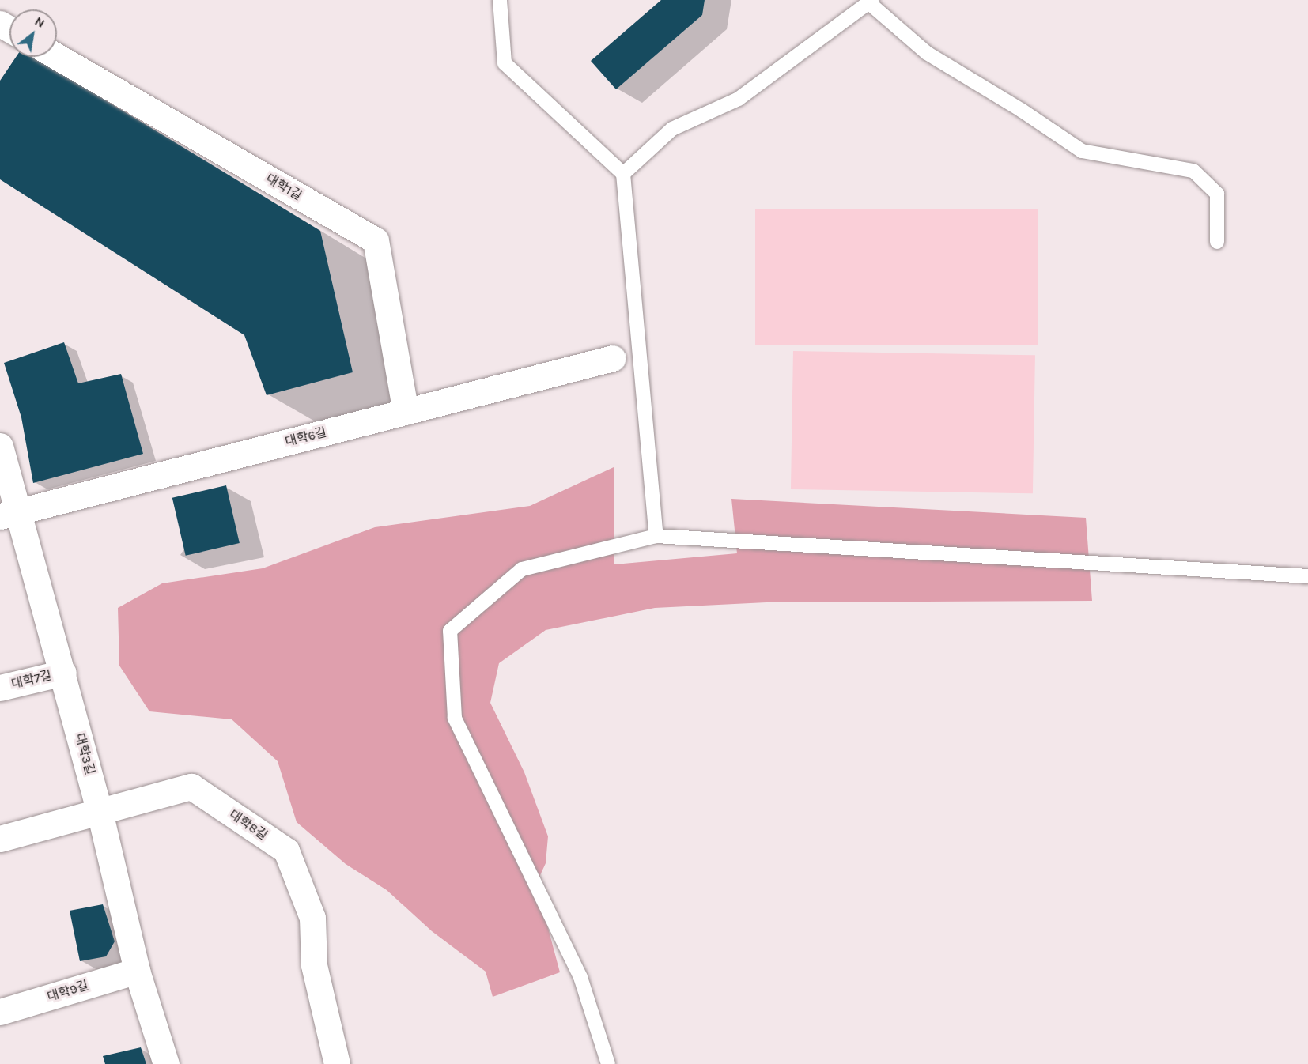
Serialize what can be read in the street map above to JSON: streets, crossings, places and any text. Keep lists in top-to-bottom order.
{
  "streets": {
    "street": [
      "대학1길",
      "대학6길",
      "대학7길",
      "대학3길",
      "대학8길",
      "대학9길"
    ]
  },
  "crossings": [
    ["대학1길", "대학6길"],
    ["대학6길", "대학3길"],
    ["대학7길", "대학3길"],
    ["대학3길", "대학8길"],
    ["대학3길", "대학9길"]
  ],
  "north": "top right"
}
